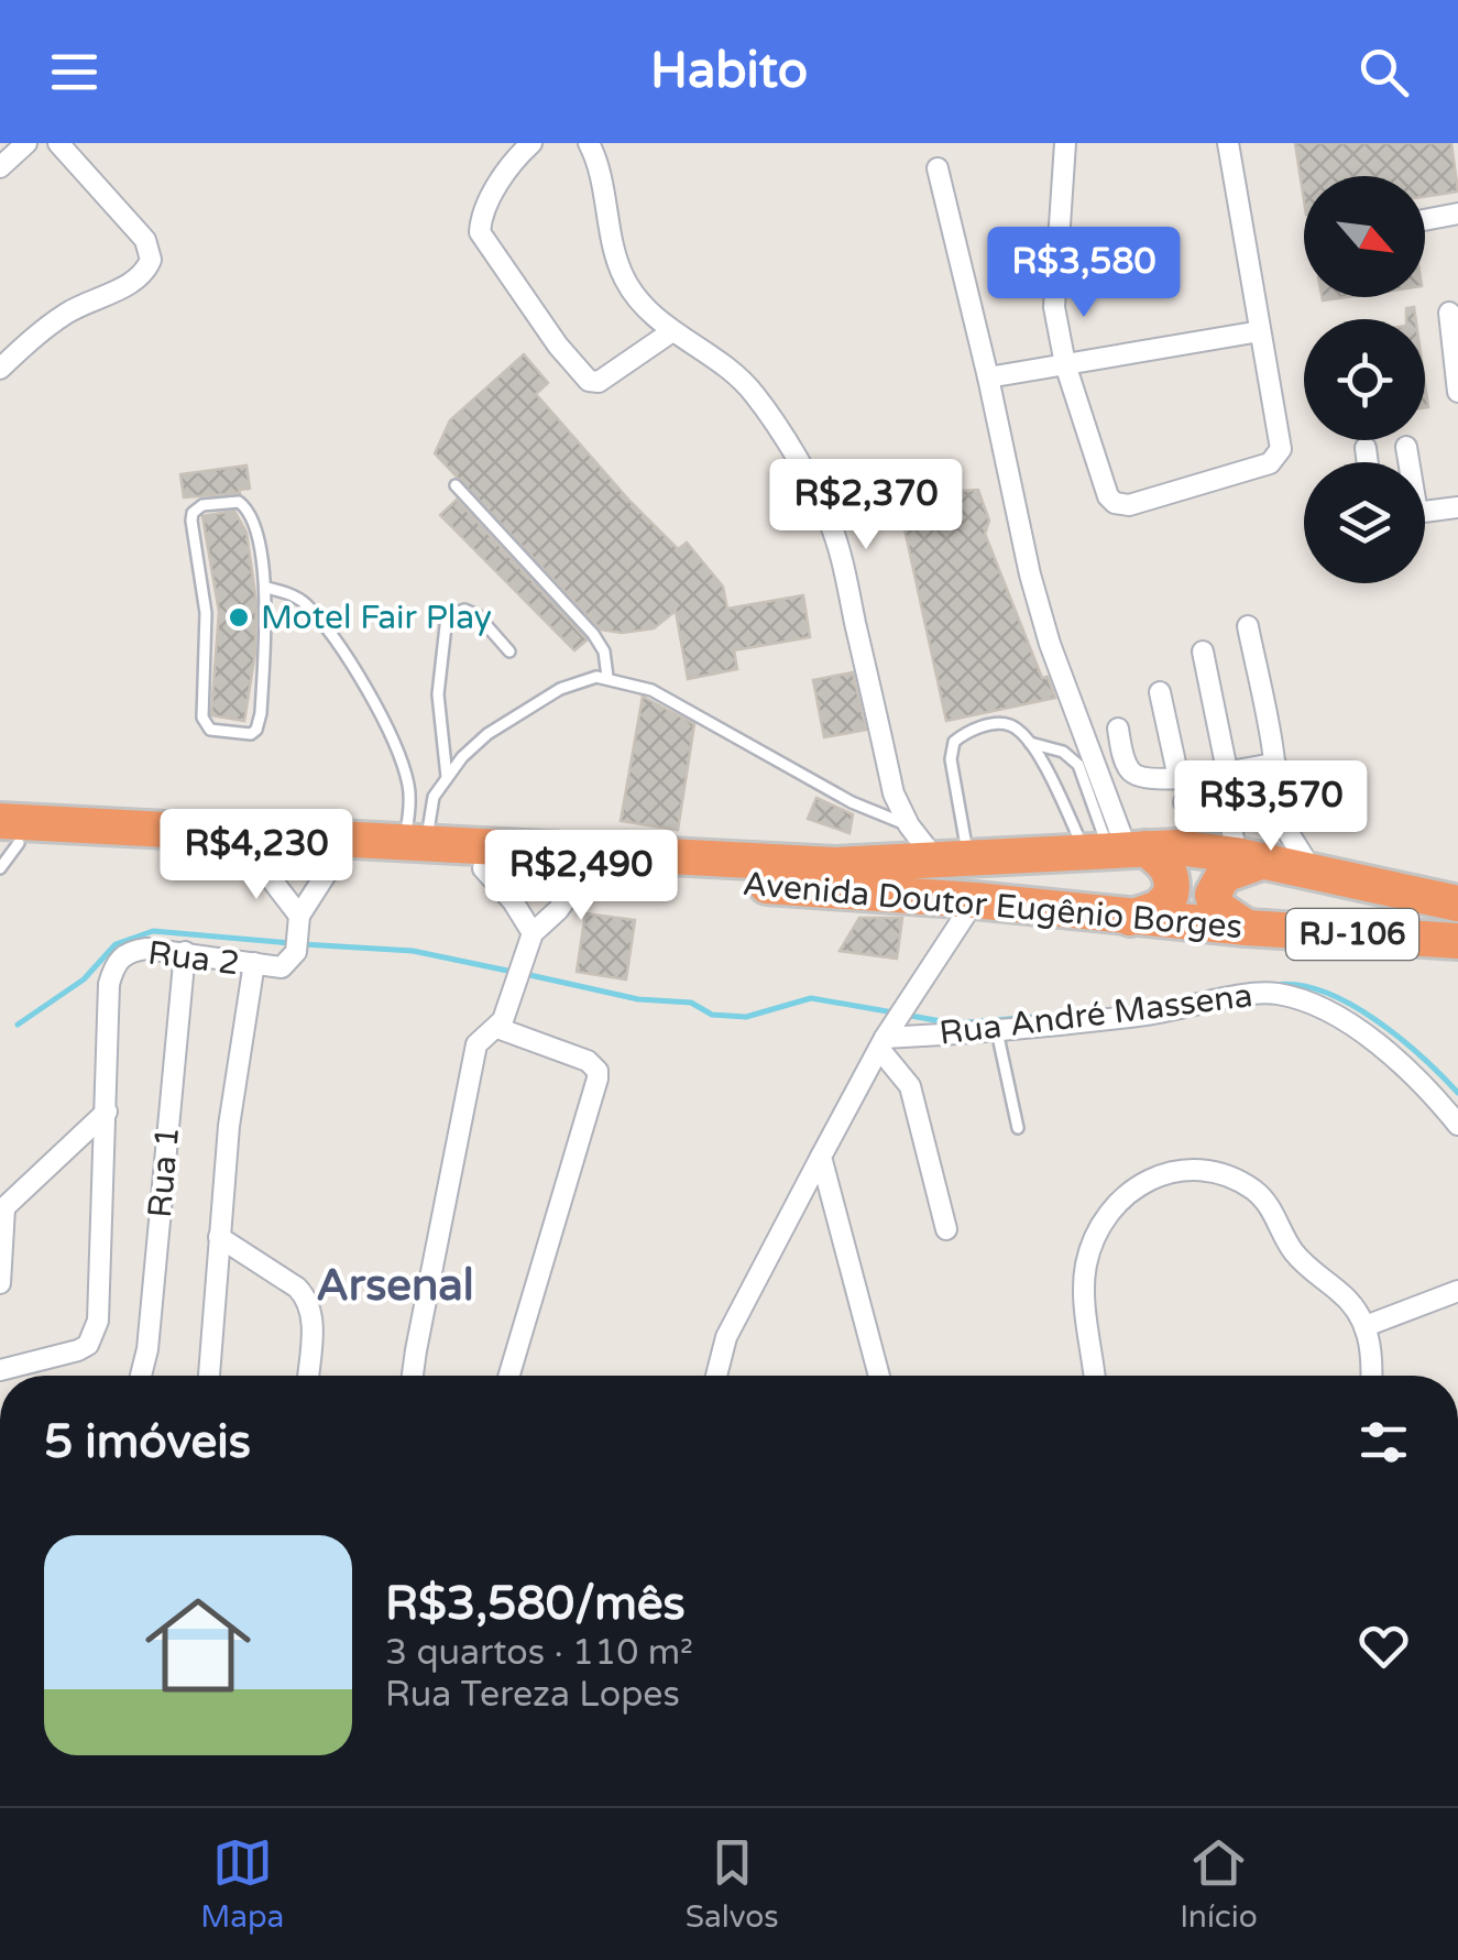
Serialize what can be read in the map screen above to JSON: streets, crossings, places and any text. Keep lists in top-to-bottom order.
{
  "streets": {
    "highway": ["Avenida Doutor Eugênio Borges", "RJ-106"],
    "street": ["Rua 2", "Rua André Massena", "Rua 1"]
  },
  "crossings": [
    ["Rua 2", "Rua 1"]
  ],
  "districts": ["Arsenal"],
  "places": ["Motel Fair Play"],
  "north": "bottom right",
  "page": {
    "header": "Habito",
    "price": [
      "R$3,580",
      "R$2,370",
      "R$3,570",
      "R$4,230",
      "R$2,490"
    ],
    "heading": "5 imóveis",
    "list": [
      {
        "name": "R$3,580/mês",
        "note": "3 quartos · 110 m² · Rua Tereza Lopes"
      }
    ],
    "tabs": ["Mapa", "Salvos", "Início"]
  }
}
